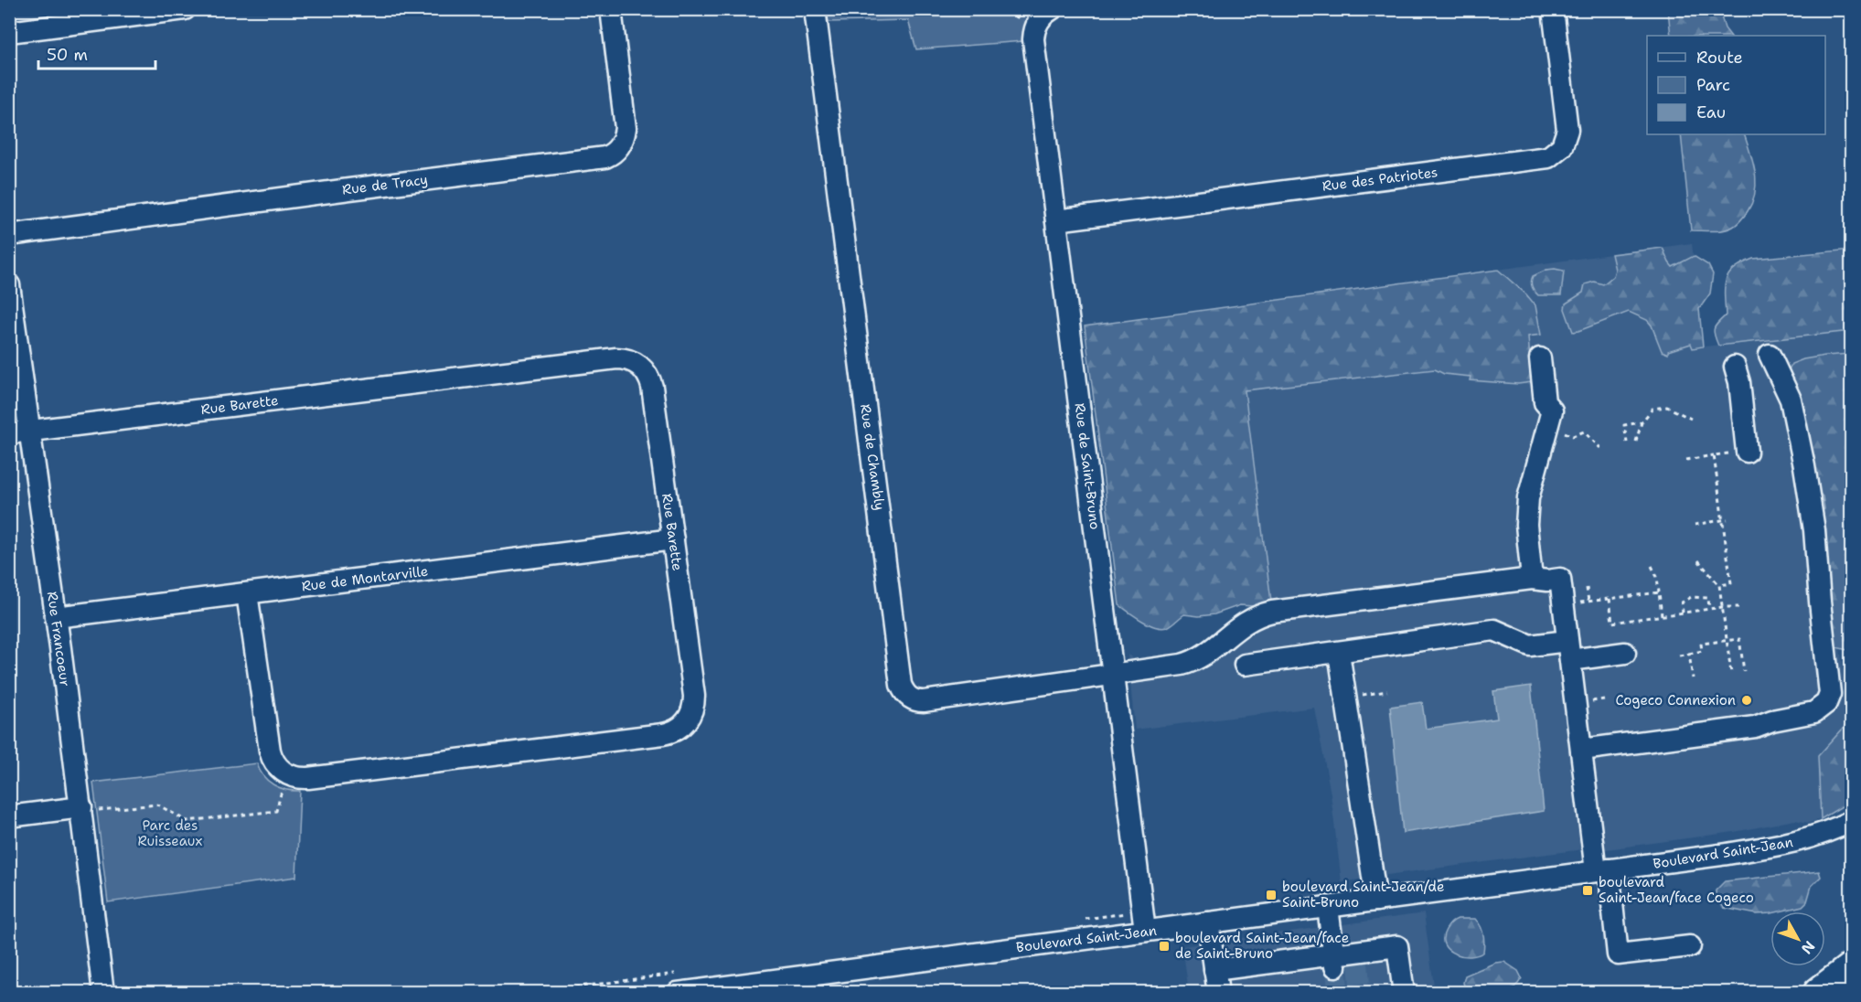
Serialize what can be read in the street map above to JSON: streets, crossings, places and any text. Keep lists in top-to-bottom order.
{
  "streets": {
    "street": [
      "Rue des Patriotes",
      "Rue de Tracy",
      "Rue Barette",
      "Rue de Chambly",
      "Rue de Saint-Bruno",
      "Rue de Montarville",
      "Rue Francoeur",
      "Boulevard Saint-Jean"
    ]
  },
  "crossings": [
    ["Rue des Patriotes", "Rue de Saint-Bruno"],
    ["Rue Barette", "Rue de Montarville"],
    ["Rue Barette", "Rue Francoeur"],
    ["Rue de Chambly", "Rue de Saint-Bruno"],
    ["Rue de Saint-Bruno", "Boulevard Saint-Jean"],
    ["Rue de Montarville", "Rue Francoeur"]
  ],
  "parks": ["Parc des Ruisseaux"],
  "places": {
    "other": ["Cogeco Connexion"],
    "transit": ["boulevard Saint-Jean/face Cogeco", "boulevard Saint-Jean/de Saint-Bruno", "boulevard Saint-Jean/face de Saint-Bruno"]
  },
  "legend": ["Route", "Parc", "Eau"],
  "scale_bar": "50 m",
  "north": "bottom right"
}
